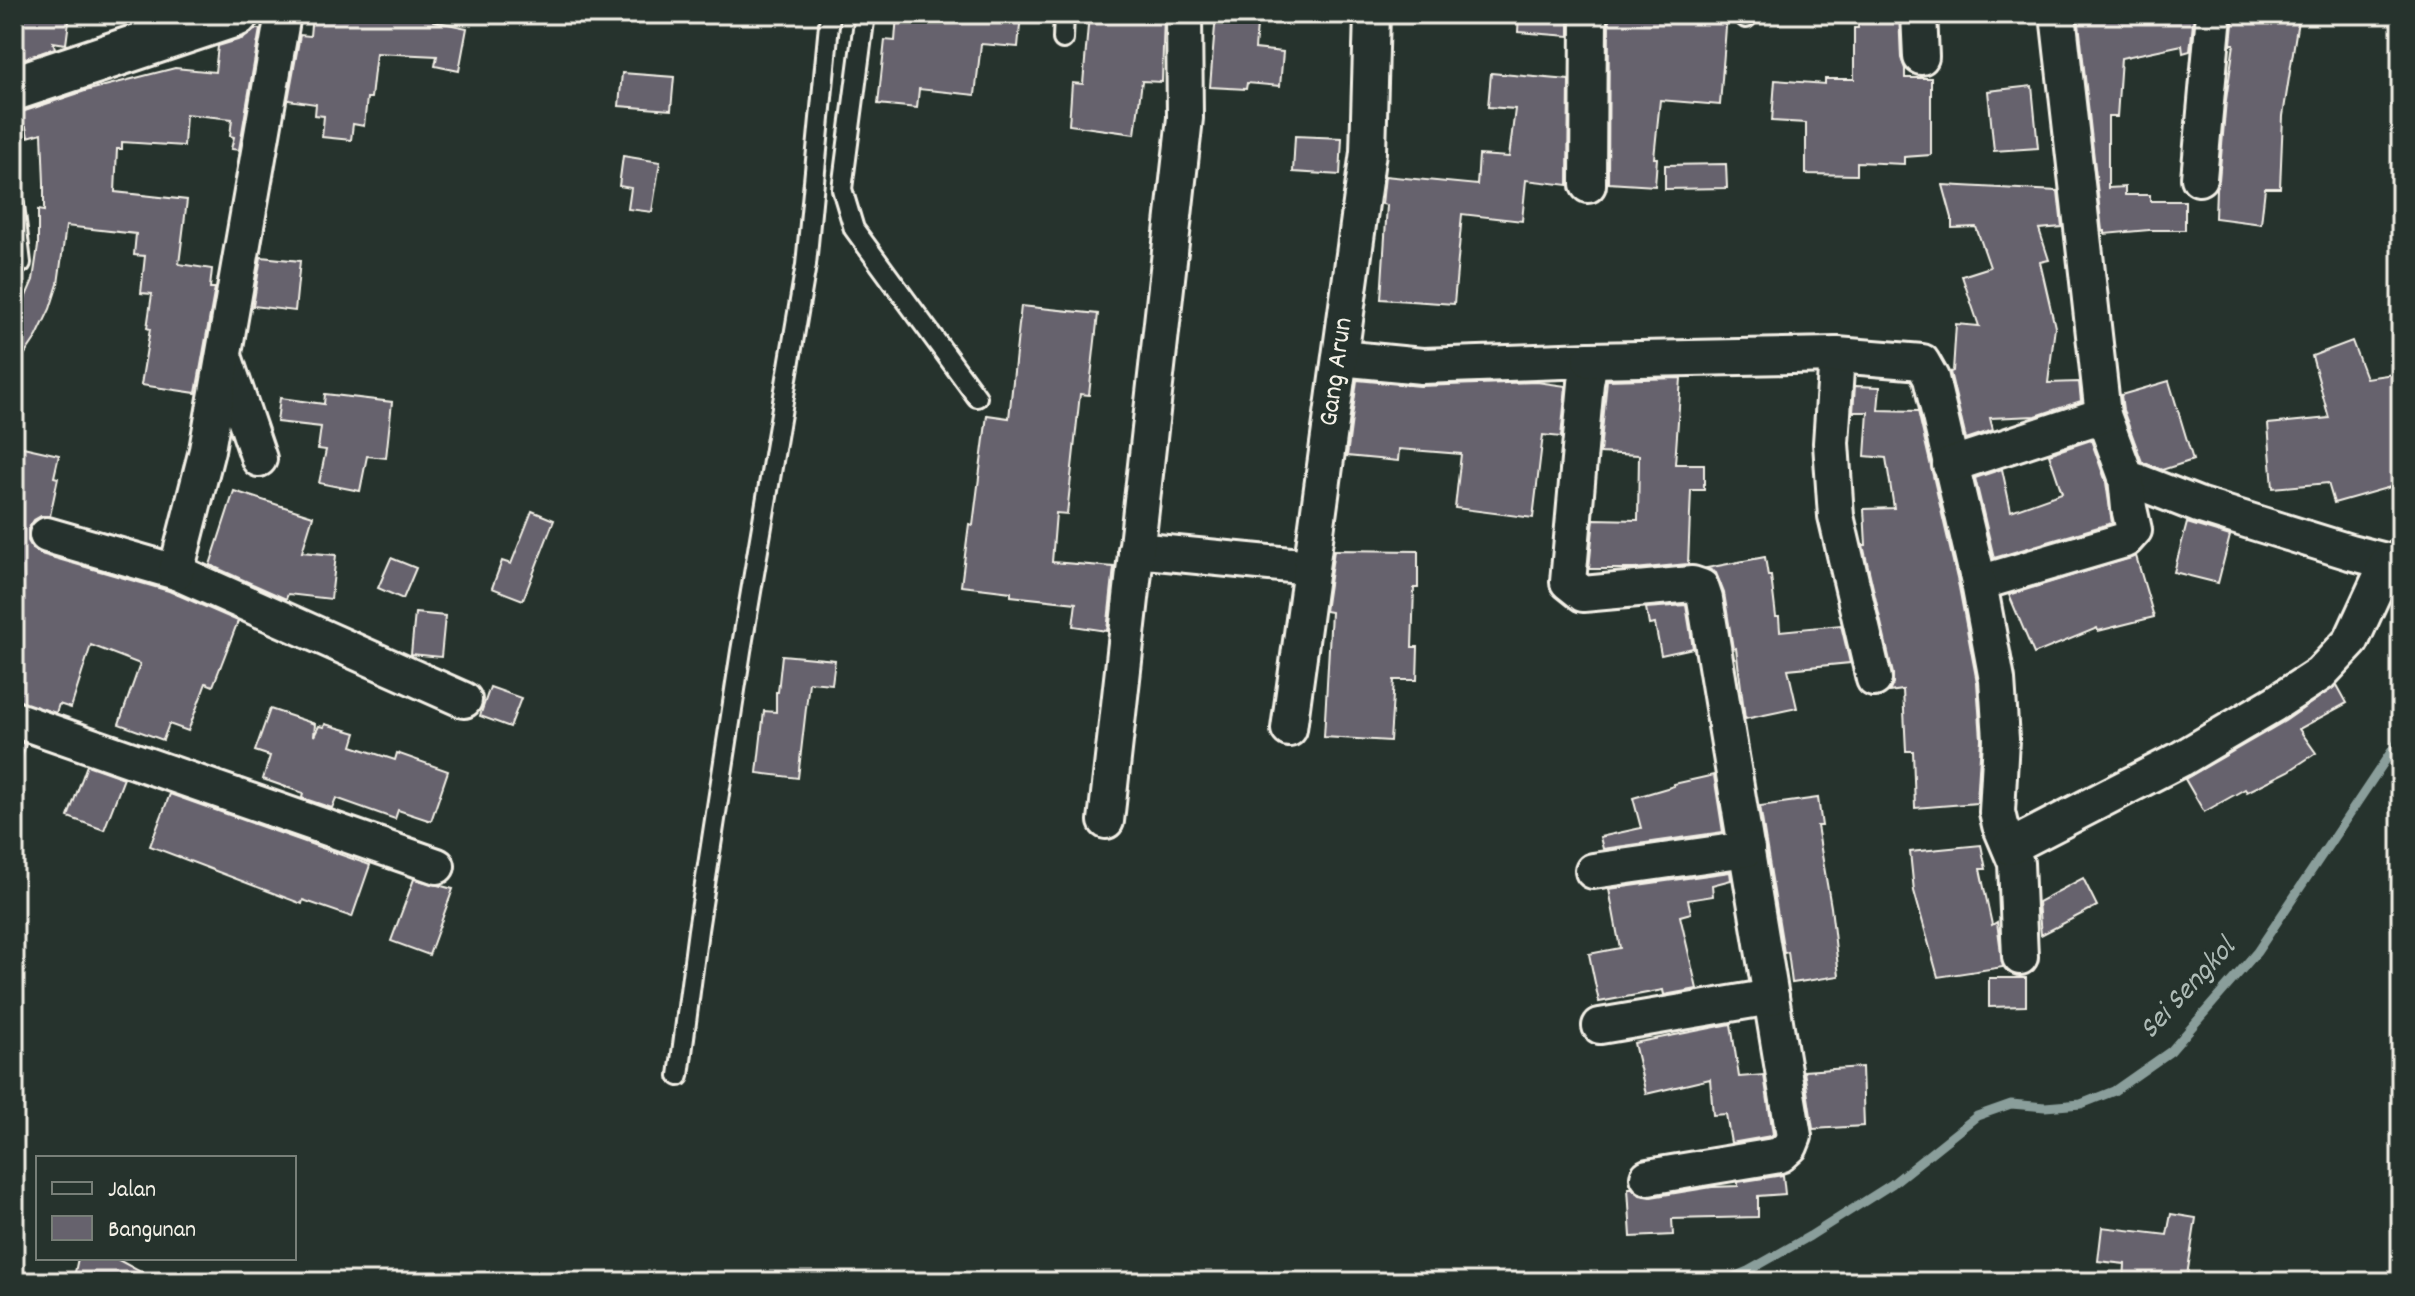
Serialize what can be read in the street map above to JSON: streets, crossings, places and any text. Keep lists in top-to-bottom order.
{
  "streets": {
    "street": ["Gang Arun"]
  },
  "water": ["Sei Sengkol"],
  "legend": ["Jalan", "Bangunan"]
}
